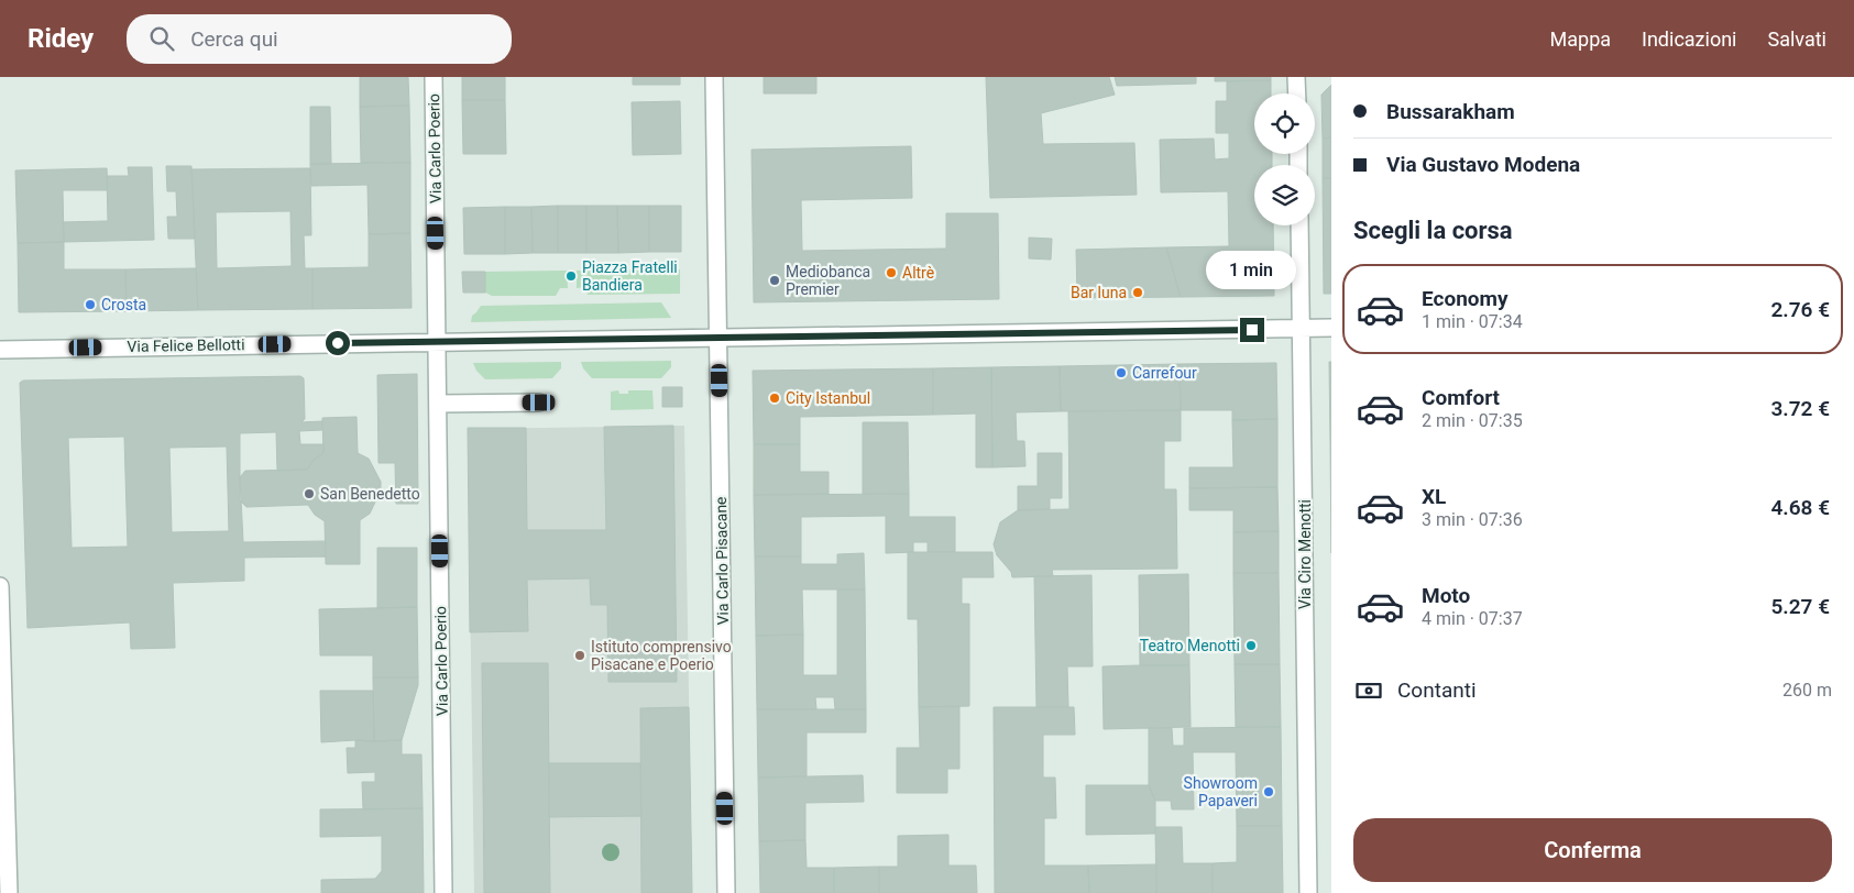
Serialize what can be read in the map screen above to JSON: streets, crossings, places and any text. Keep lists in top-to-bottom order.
{
  "streets": {
    "street": [
      "Via Carlo Poerio",
      "Via Felice Bellotti",
      "Via Ciro Menotti",
      "Via Carlo Pisacane"
    ]
  },
  "crossings": [
    ["Via Carlo Poerio", "Via Felice Bellotti"]
  ],
  "places": [
    "Altrè",
    "Piazza Fratelli Bandiera",
    "Mediobanca Premier",
    "Bar luna",
    "Crosta",
    "Carrefour",
    "City Istanbul",
    "San Benedetto",
    "Teatro Menotti",
    "Istituto comprensivo Pisacane e Poerio",
    "Showroom Papaveri"
  ],
  "page": {
    "header": "Ridey",
    "search": "Cerca qui",
    "nav": ["Mappa", "Indicazioni", "Salvati"],
    "banner": ["Bussarakham", "Via Gustavo Modena"],
    "heading": "Scegli la corsa",
    "bubble": "1 min",
    "list": [
      {
        "name": "Economy",
        "note": "1 min · 07:34",
        "value": "2.76 €"
      },
      {
        "name": "Comfort",
        "note": "2 min · 07:35",
        "value": "3.72 €"
      },
      {
        "name": "XL",
        "note": "3 min · 07:36",
        "value": "4.68 €"
      },
      {
        "name": "Moto",
        "note": "4 min · 07:37",
        "value": "5.27 €"
      }
    ],
    "pay": ["Contanti", "260 m"],
    "buttons": "Conferma"
  }
}
